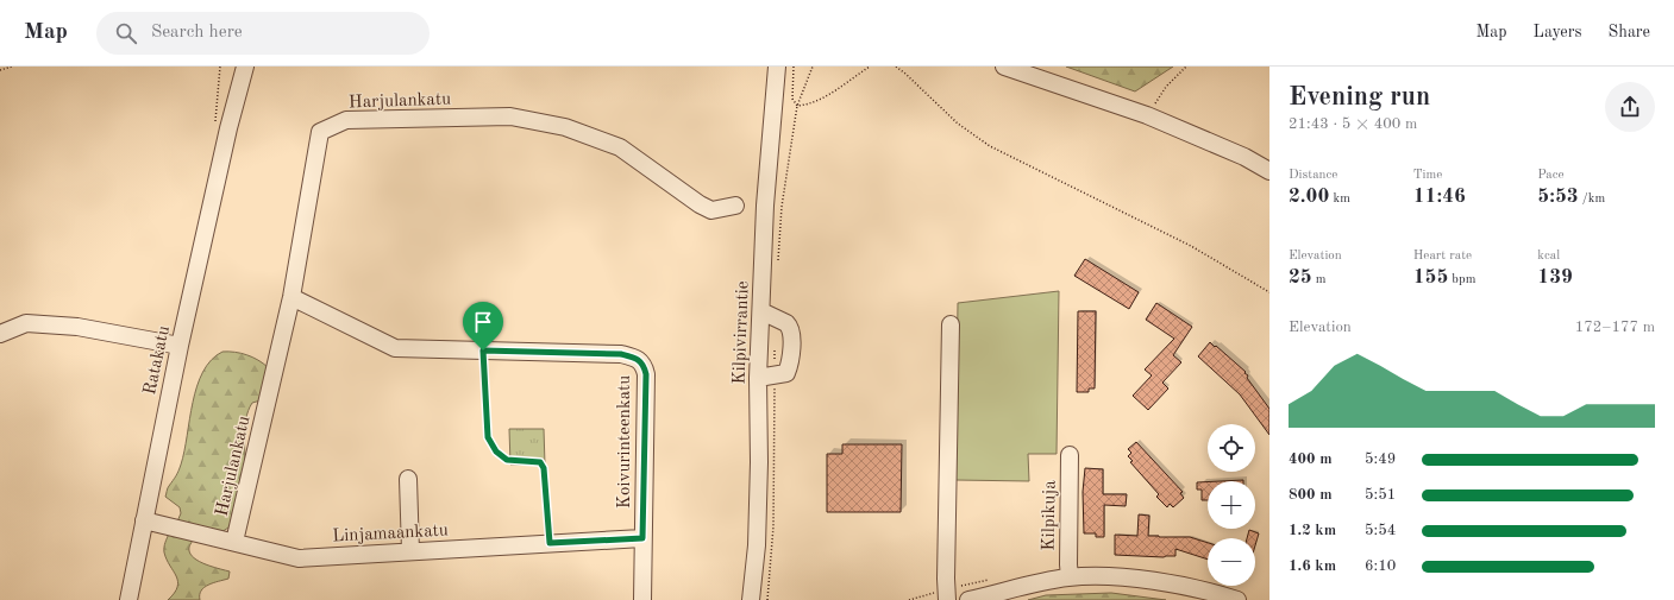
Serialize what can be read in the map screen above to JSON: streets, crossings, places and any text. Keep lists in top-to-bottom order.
{
  "streets": {
    "street": [
      "Harjulankatu",
      "Kilpivirrantie",
      "Ratakatu",
      "Koivurinteenkatu",
      "Kilpikuja",
      "Linjamaankatu"
    ]
  },
  "crossings": [
    ["Harjulankatu", "Koivurinteenkatu"],
    ["Harjulankatu", "Linjamaankatu"],
    ["Ratakatu", "Linjamaankatu"],
    ["Koivurinteenkatu", "Linjamaankatu"]
  ],
  "page": {
    "header": "Map",
    "search": "Search here",
    "nav": ["Map", "Layers", "Share"],
    "heading": ["Evening run", "21:43 · 5 × 400 m"],
    "stats": [
      ["Distance", "2.00 km"],
      ["Time", "11:46"],
      ["Pace", "5:53 /km"],
      ["Elevation", "25 m"],
      ["Heart rate", "155 bpm"],
      ["kcal", "139"]
    ],
    "chart": ["Elevation", "172–177 m"],
    "map_buttons": ["+", "−"],
    "list": [
      {
        "name": "400 m",
        "note": "5:49"
      },
      {
        "name": "800 m",
        "note": "5:51"
      },
      {
        "name": "1.2 km",
        "note": "5:54"
      },
      {
        "name": "1.6 km",
        "note": "6:10"
      }
    ]
  }
}
